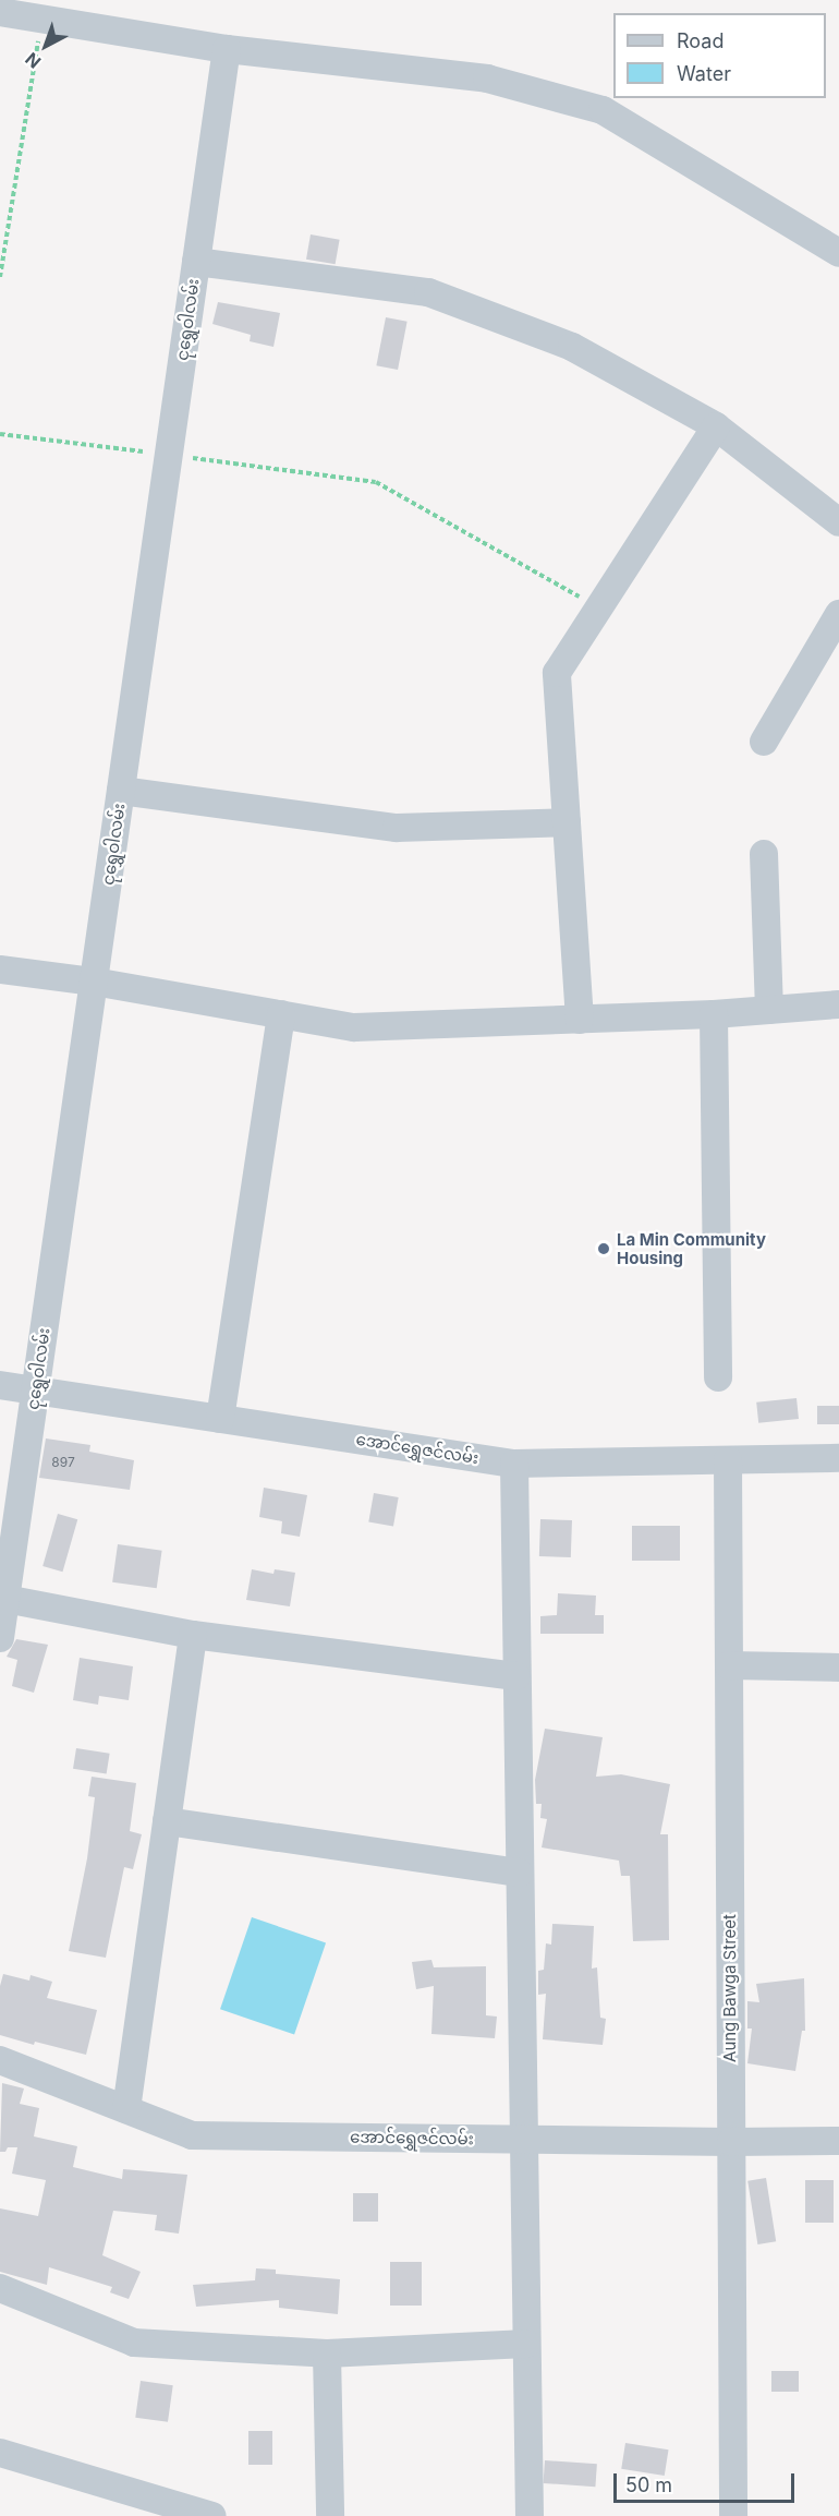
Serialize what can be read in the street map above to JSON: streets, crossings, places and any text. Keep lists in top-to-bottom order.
{
  "streets": {
    "street": ["ငုရွှေဝါလမ်း", "အောင်ရွှေဇင်လမ်း", "Aung Bawga Street"]
  },
  "crossings": [
    ["ငုရွှေဝါလမ်း", "အောင်ရွှေဇင်လမ်း"],
    ["အောင်ရွှေဇင်လမ်း", "Aung Bawga Street"]
  ],
  "places": ["La Min Community Housing"],
  "house_numbers": ["897"],
  "legend": ["Road", "Water"],
  "scale_bar": "50 m",
  "north": "bottom left"
}
